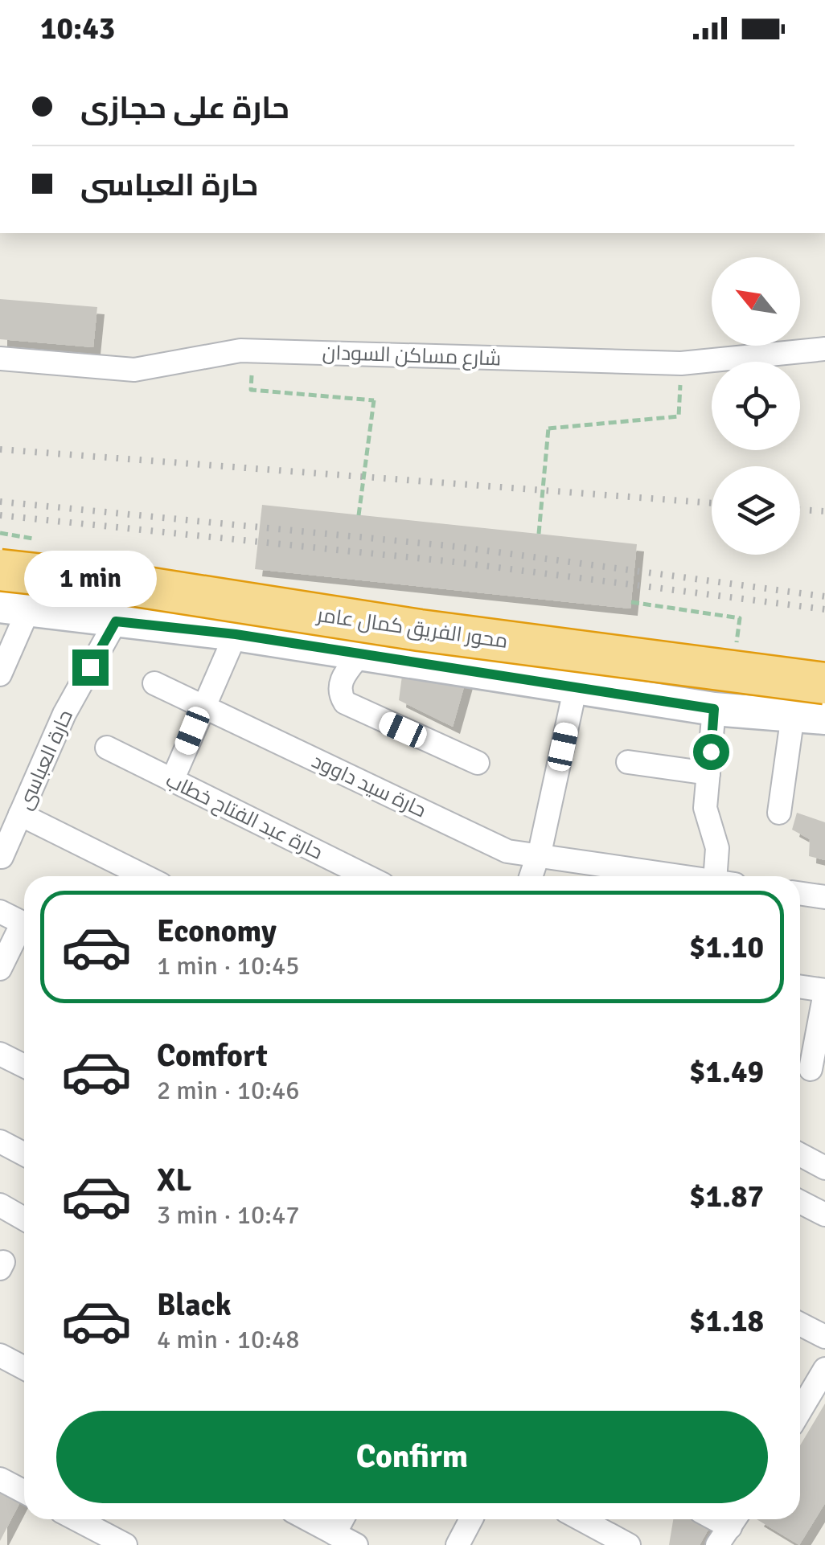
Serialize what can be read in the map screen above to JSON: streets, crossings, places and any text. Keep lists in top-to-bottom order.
{
  "streets": {
    "highway": ["محور الفريق كمال عامر"],
    "street": [
      "شارع مساكن السودان",
      "حارة العباسى",
      "حارة سيد داوود",
      "حارة عبد الفتاح خطاب"
    ]
  },
  "north": "top left",
  "page": {
    "status": "10:43",
    "banner": ["حارة على حجازى", "حارة العباسى"],
    "bubble": "1 min",
    "list": [
      {
        "name": "Economy",
        "note": "1 min · 10:45",
        "value": "$1.10"
      },
      {
        "name": "Comfort",
        "note": "2 min · 10:46",
        "value": "$1.49"
      },
      {
        "name": "XL",
        "note": "3 min · 10:47",
        "value": "$1.87"
      },
      {
        "name": "Black",
        "note": "4 min · 10:48",
        "value": "$1.18"
      }
    ],
    "buttons": "Confirm"
  }
}
